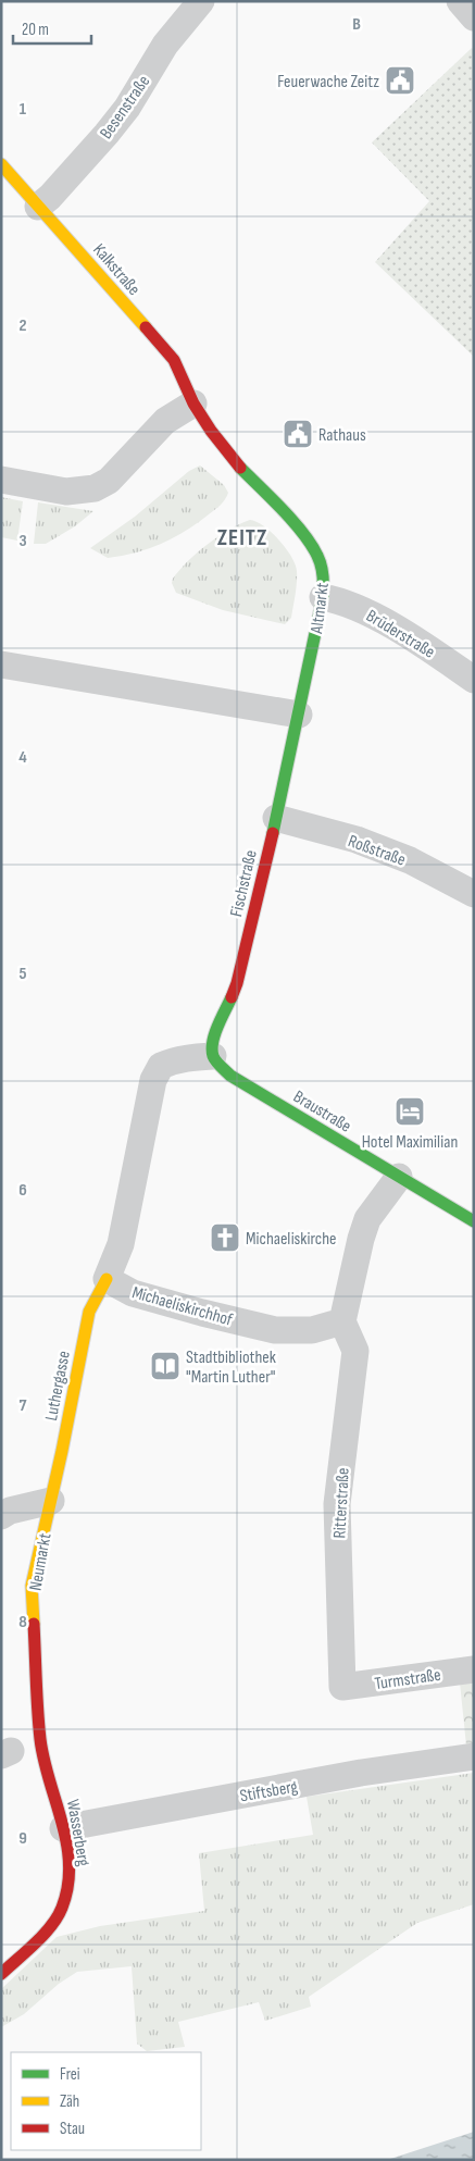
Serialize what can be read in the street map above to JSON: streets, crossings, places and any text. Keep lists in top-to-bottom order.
{
  "streets": {
    "main road": [
      "Kalkstraße",
      "Altmarkt",
      "Fischstraße",
      "Braustraße",
      "Luthergasse",
      "Neumarkt",
      "Wasserberg"
    ],
    "street": [
      "Besenstraße",
      "Brüderstraße",
      "Roßstraße",
      "Michaeliskirchhof",
      "Ritterstraße",
      "Turmstraße",
      "Stiftsberg"
    ]
  },
  "crossings": [
    ["Besenstraße", "Kalkstraße"],
    ["Kalkstraße", "Altmarkt"],
    ["Altmarkt", "Brüderstraße"],
    ["Altmarkt", "Fischstraße"],
    ["Roßstraße", "Fischstraße"],
    ["Fischstraße", "Braustraße"],
    ["Michaeliskirchhof", "Luthergasse"],
    ["Michaeliskirchhof", "Ritterstraße"],
    ["Luthergasse", "Neumarkt"],
    ["Ritterstraße", "Turmstraße"],
    ["Neumarkt", "Wasserberg"],
    ["Stiftsberg", "Wasserberg"]
  ],
  "districts": ["ZEITZ"],
  "places": {
    "public building": ["Feuerwache Zeitz", "Rathaus"],
    "hotel": ["Hotel Maximilian"],
    "church": ["Michaeliskirche"],
    "library": ["Stadtbibliothek \"Martin Luther\""]
  },
  "legend": ["Frei", "Zäh", "Stau"],
  "scale_bar": "20 m",
  "grid": {
    "columns": ["B"],
    "rows": [
      "1",
      "2",
      "3",
      "4",
      "5",
      "6",
      "7",
      "8",
      "9"
    ]
  }
}
